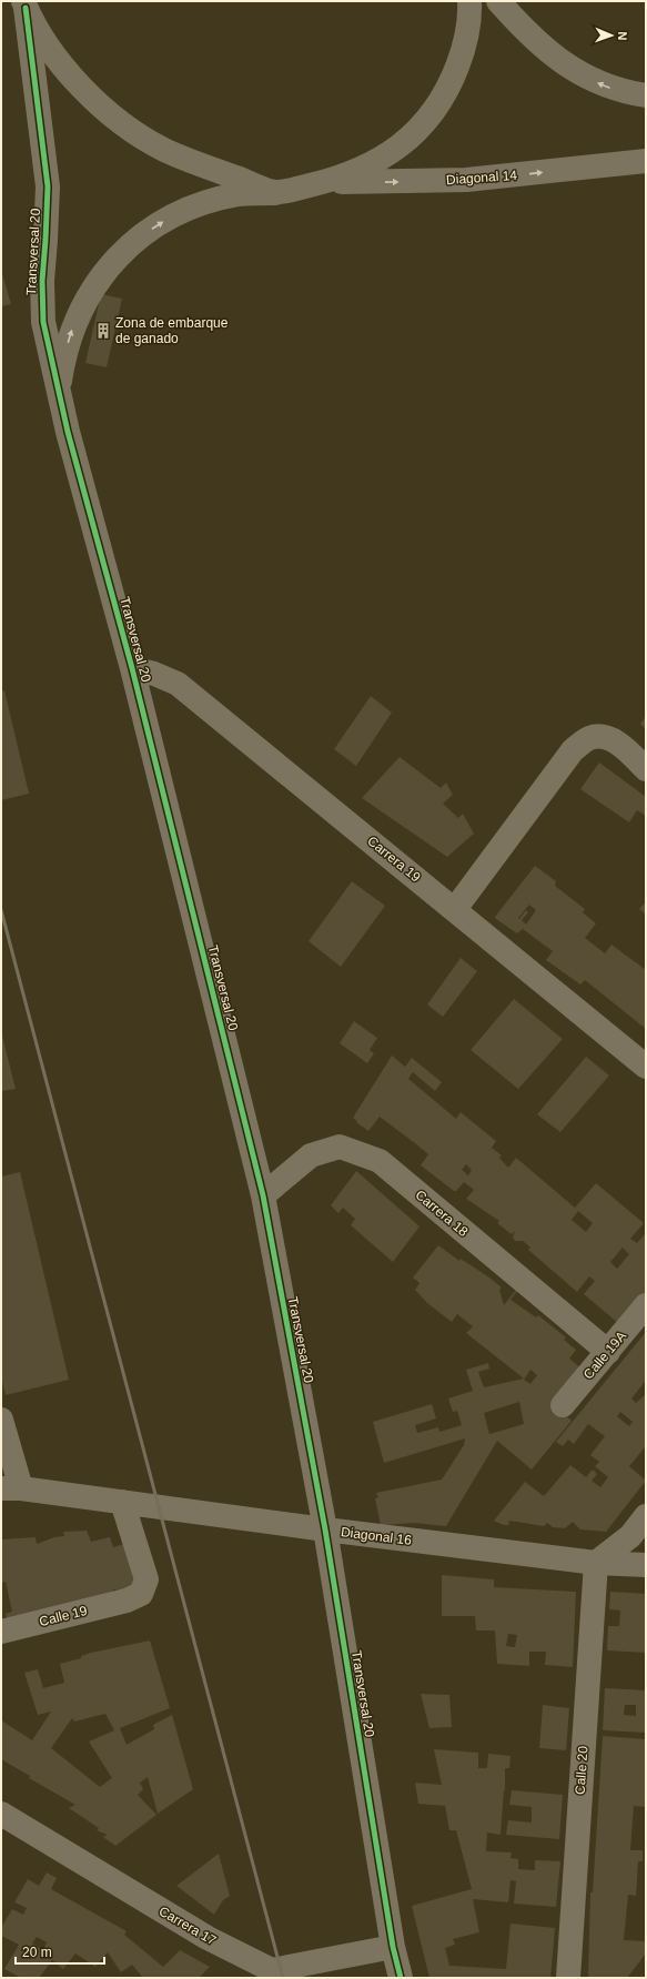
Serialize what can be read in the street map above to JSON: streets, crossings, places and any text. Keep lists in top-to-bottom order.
{
  "streets": {
    "street": [
      "Diagonal 14",
      "Transversal 20",
      "Carrera 19",
      "Carrera 18",
      "Calle 19A",
      "Diagonal 16",
      "Calle 19",
      "Calle 20",
      "Carrera 17"
    ]
  },
  "crossings": [
    ["Diagonal 14", "Transversal 20"],
    ["Transversal 20", "Carrera 19"],
    ["Transversal 20", "Carrera 18"],
    ["Transversal 20", "Diagonal 16"],
    ["Transversal 20", "Carrera 17"],
    ["Carrera 18", "Calle 19A"],
    ["Diagonal 16", "Calle 19"],
    ["Diagonal 16", "Calle 20"]
  ],
  "one_way": ["Diagonal 14"],
  "places": {
    "building": ["Zona de embarque de ganado"]
  },
  "scale_bar": "20 m",
  "north": "right"
}
